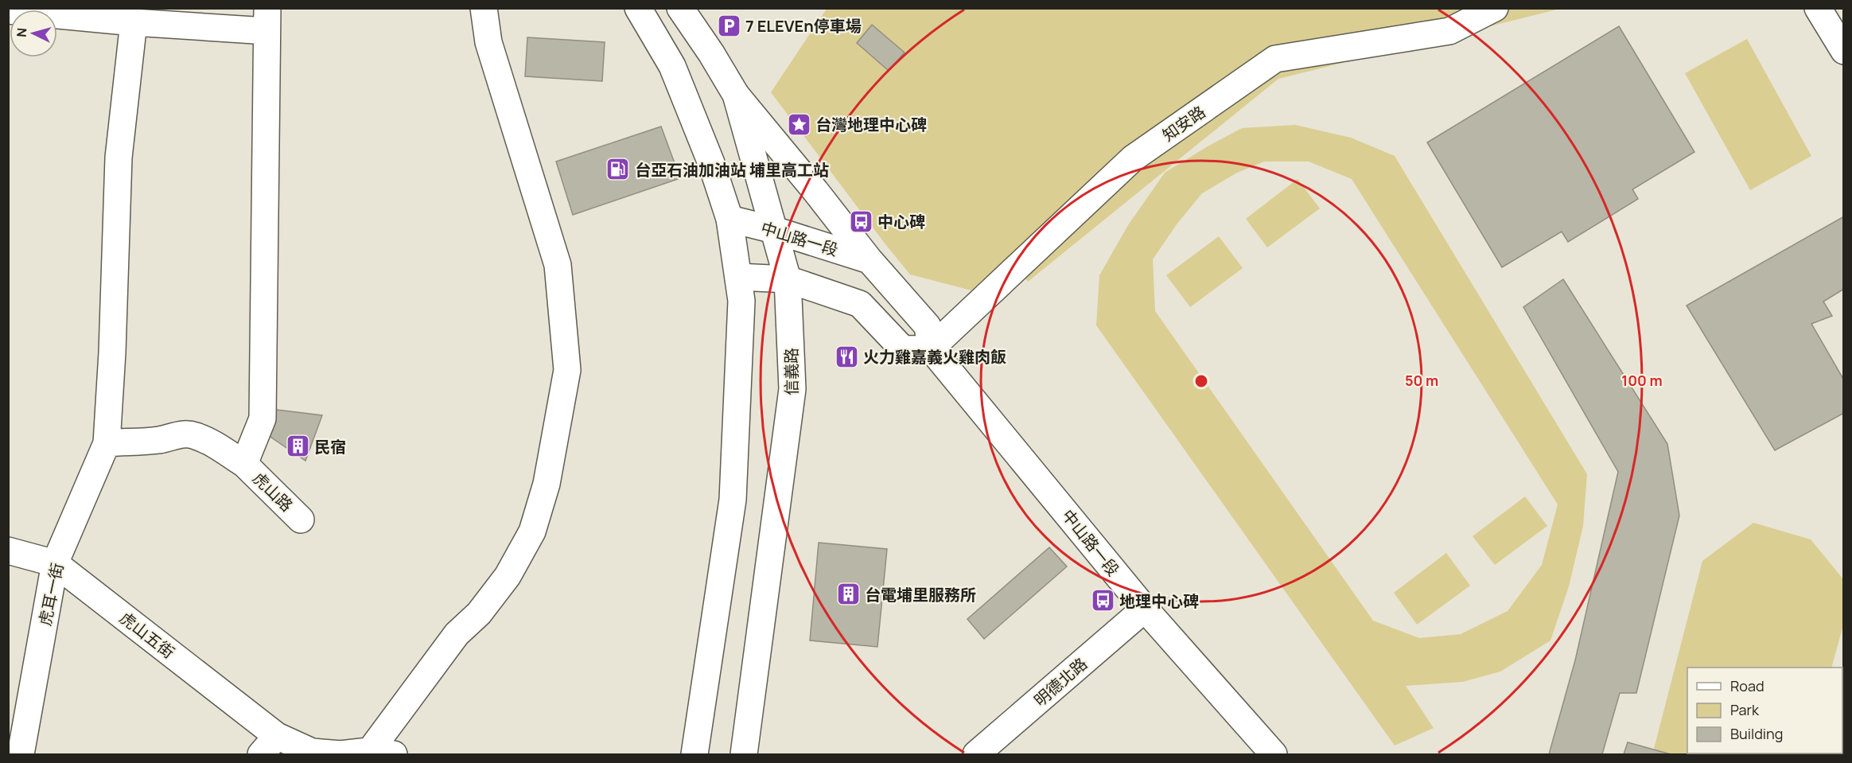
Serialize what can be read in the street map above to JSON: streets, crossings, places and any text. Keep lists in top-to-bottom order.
{
  "streets": {
    "street": [
      "知安路",
      "中山路一段",
      "信義路",
      "虎山路",
      "虎耳一街",
      "虎山五街",
      "明德北路"
    ]
  },
  "crossings": [
    ["知安路", "中山路一段"],
    ["中山路一段", "信義路"],
    ["中山路一段", "明德北路"],
    ["虎山路", "虎耳一街"],
    ["虎耳一街", "虎山五街"]
  ],
  "places": {
    "parking": ["7 ELEVEn停車場"],
    "place": ["台灣地理中心碑"],
    "fuel station": ["台亞石油加油站 埔里高工站"],
    "bus stop": ["中心碑", "地理中心碑"],
    "restaurant": ["火力雞嘉義火雞肉飯"],
    "building": ["民宿", "台電埔里服務所"]
  },
  "legend": ["Road", "Park", "Building"],
  "north": "left",
  "rings": ["50 m", "100 m"]
}
